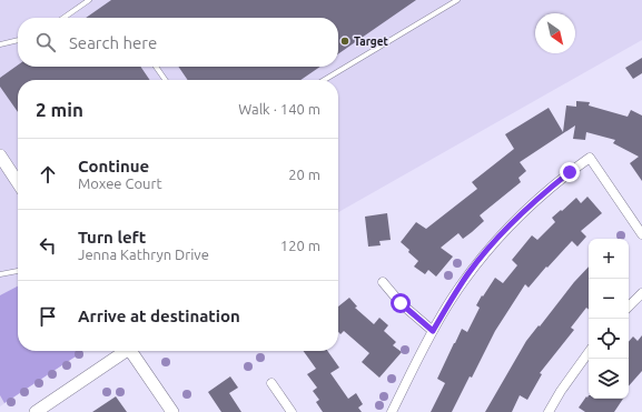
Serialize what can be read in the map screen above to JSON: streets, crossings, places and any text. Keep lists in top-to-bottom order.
{
  "places": ["Target"],
  "north": "bottom right",
  "page": {
    "search": "Search here",
    "heading": ["2 min", "Walk · 140 m"],
    "list": [
      ["Continue", "Moxee Court", "20 m"],
      ["Turn left", "Jenna Kathryn Drive", "120 m"],
      "Arrive at destination"
    ],
    "map_buttons": ["+", "−"]
  }
}
